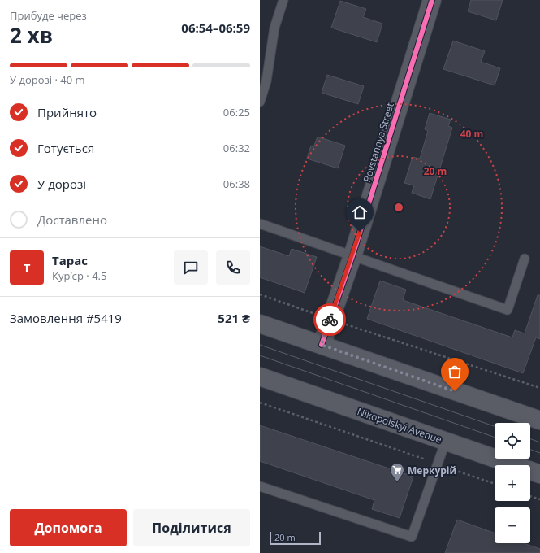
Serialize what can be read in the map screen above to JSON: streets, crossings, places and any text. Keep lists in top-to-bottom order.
{
  "streets": {
    "main road": ["Nikopolskyi Avenue"],
    "street": ["Povstannya Street"]
  },
  "places": {
    "supermarket": ["Меркурій"]
  },
  "scale_bar": "20 m",
  "page": {
    "heading": ["2 хв", "Прибуде через", "06:54–06:59"],
    "panel": [
      "Тарас",
      "Кур’єр · 4.5",
      "Замовлення #5419",
      "521 ₴"
    ],
    "bar": "У дорозі · 40 m",
    "list": [
      ["Прийнято", "06:25"],
      ["Готується", "06:32"],
      ["У дорозі", "06:38"],
      "Доставлено"
    ],
    "round": "Т",
    "map_buttons": ["+", "−"],
    "buttons": ["Допомога", "Поділитися"],
    "scale": "20 m"
  },
  "rings": ["40 m", "20 m"]
}
